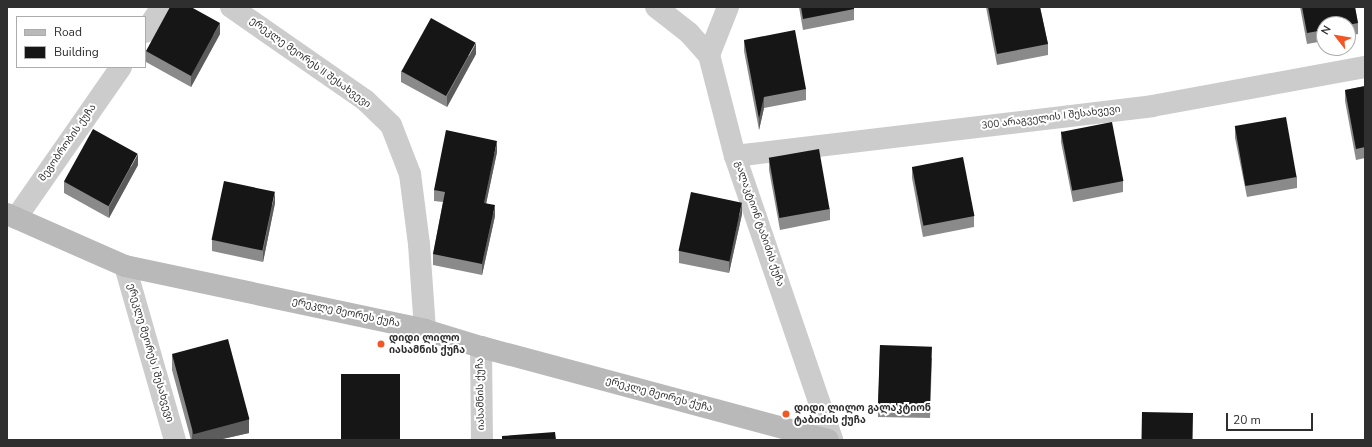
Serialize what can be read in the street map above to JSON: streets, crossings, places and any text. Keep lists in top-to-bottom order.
{
  "streets": {
    "street": [
      "ერეკლე მეორეს II შესახვევი",
      "300 არაგველის I შესახვევი",
      "მეგობრობის ქუჩა",
      "გალაკტიონ ტაბიძის ქუჩა",
      "ერეკლე მეორეს ქუჩა",
      "ერეკლე მეორეს I შესახვევი",
      "იასამნის ქუჩა"
    ]
  },
  "crossings": [
    ["ერეკლე მეორეს II შესახვევი", "ერეკლე მეორეს ქუჩა"],
    ["300 არაგველის I შესახვევი", "გალაკტიონ ტაბიძის ქუჩა"],
    ["მეგობრობის ქუჩა", "ერეკლე მეორეს ქუჩა"],
    ["ერეკლე მეორეს ქუჩა", "ერეკლე მეორეს I შესახვევი"],
    ["ერეკლე მეორეს ქუჩა", "იასამნის ქუჩა"]
  ],
  "places": ["დიდი ლილო იასამნის ქუჩა", "დიდი ლილო გალაკტიონ ტაბიძის ქუჩა"],
  "legend": ["Road", "Building"],
  "scale_bar": "20 m",
  "north": "top left"
}
